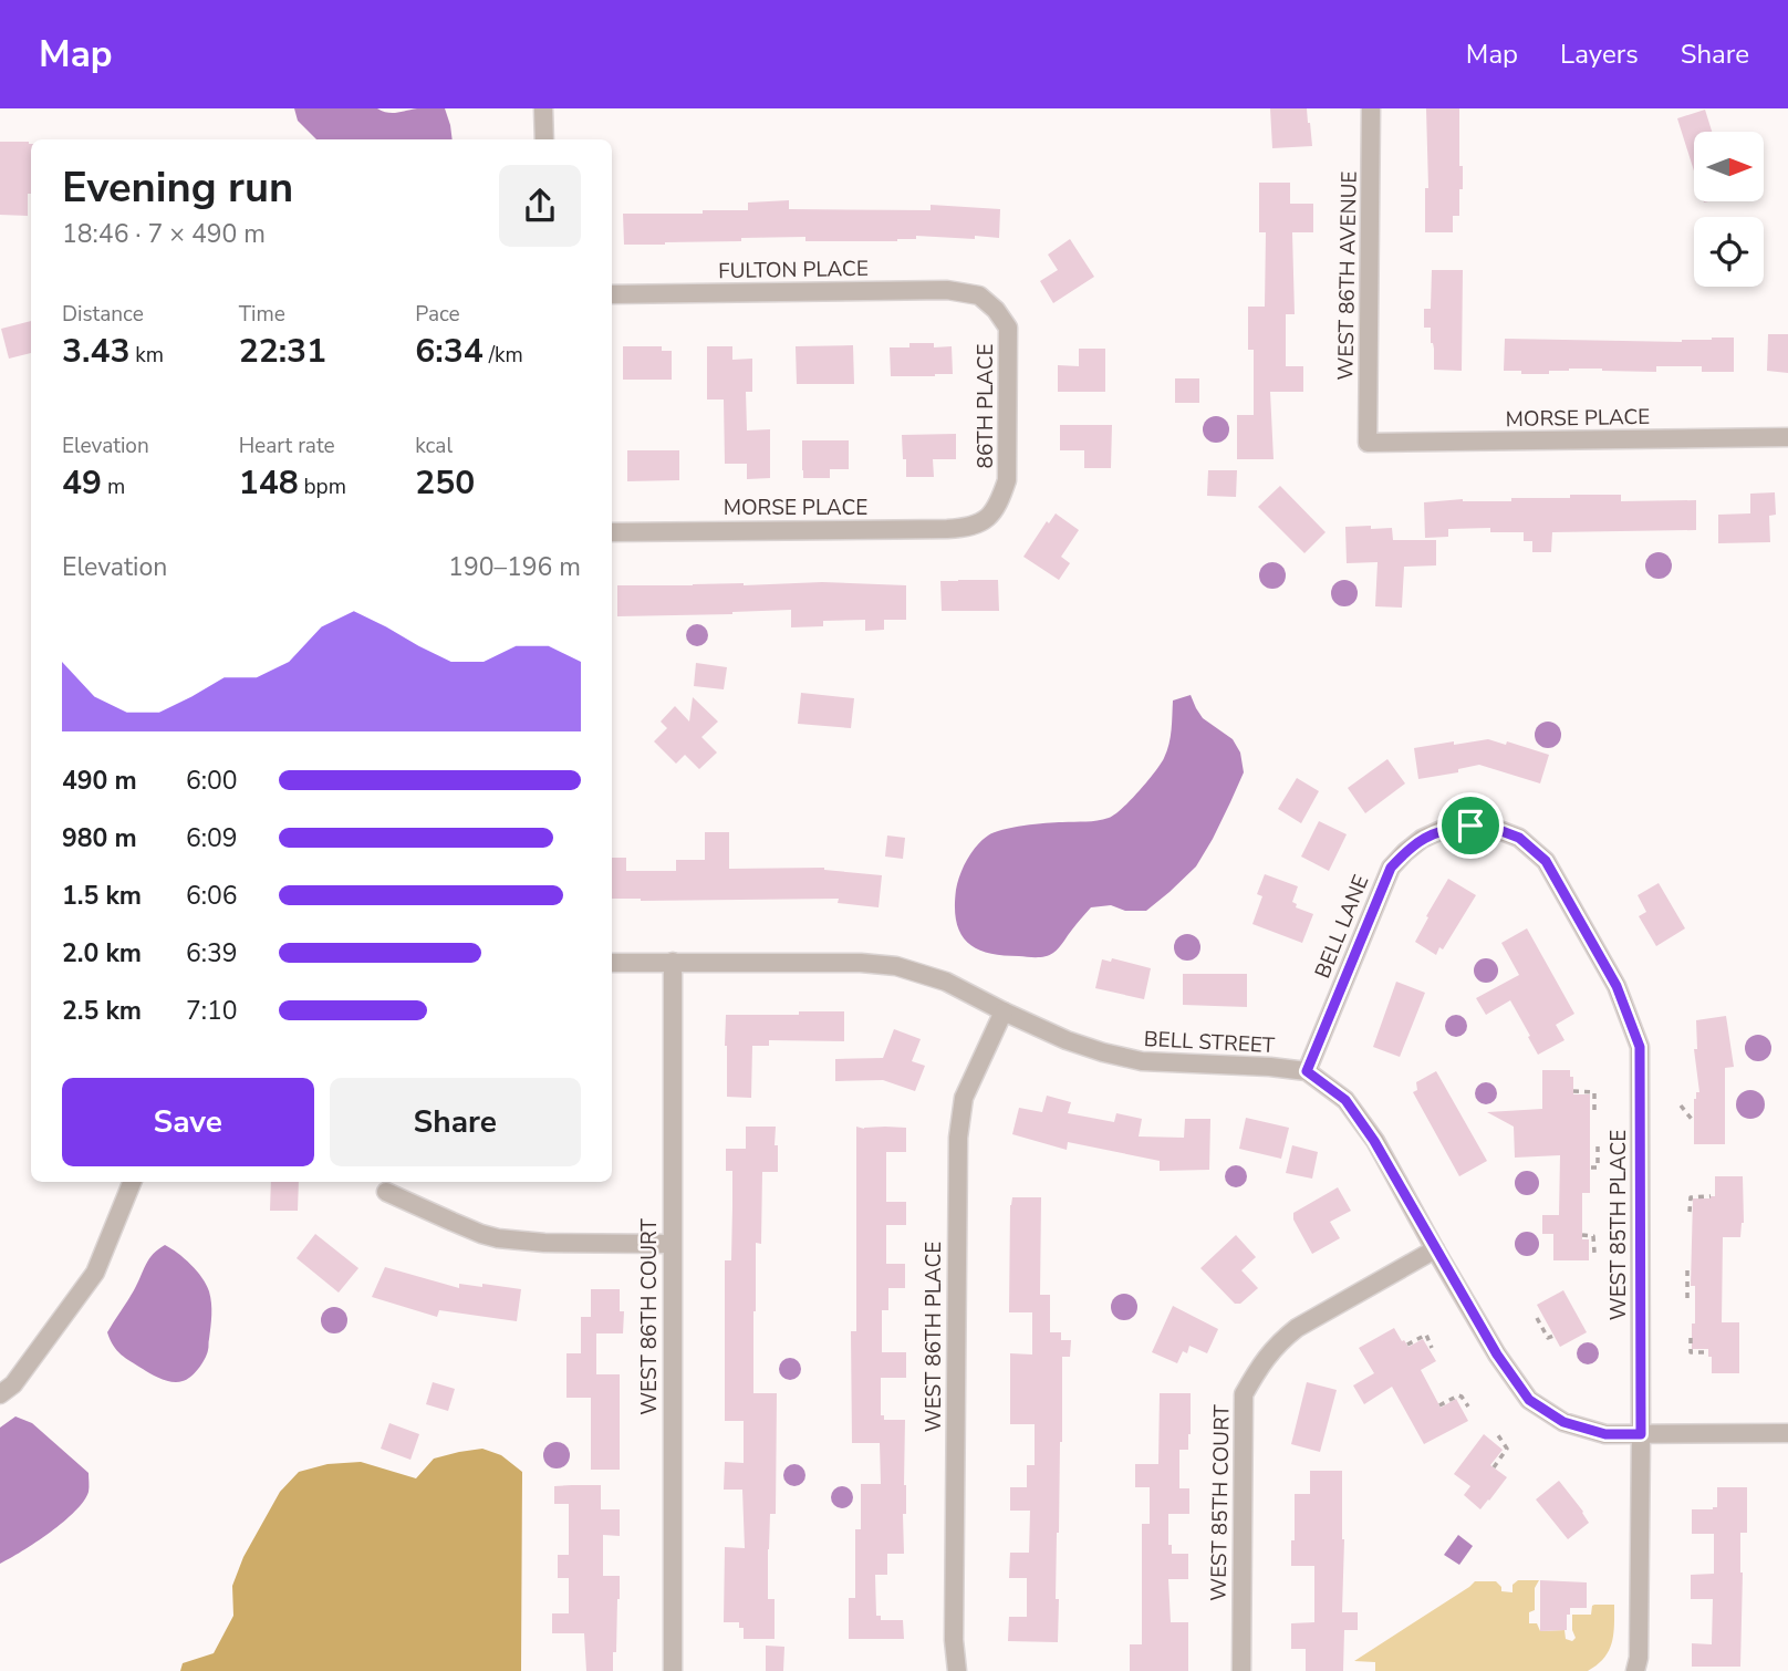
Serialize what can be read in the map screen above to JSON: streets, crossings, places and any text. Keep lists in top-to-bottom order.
{
  "streets": {
    "street": [
      "FULTON PLACE",
      "WEST 86TH AVENUE",
      "86TH PLACE",
      "MORSE PLACE",
      "BELL LANE",
      "BELL STREET",
      "WEST 85TH PLACE",
      "WEST 86TH COURT",
      "WEST 86TH PLACE",
      "WEST 85TH COURT"
    ]
  },
  "crossings": [
    ["FULTON PLACE", "86TH PLACE"],
    ["WEST 86TH AVENUE", "MORSE PLACE"],
    ["86TH PLACE", "MORSE PLACE"],
    ["BELL LANE", "BELL STREET"],
    ["BELL LANE", "WEST 85TH PLACE"],
    ["BELL STREET", "WEST 85TH PLACE"],
    ["BELL STREET", "WEST 86TH COURT"],
    ["BELL STREET", "WEST 86TH PLACE"],
    ["BELL STREET", "WEST 85TH COURT"]
  ],
  "north": "right",
  "page": {
    "header": "Map",
    "nav": ["Map", "Layers", "Share"],
    "heading": ["Evening run", "18:46 · 7 × 490 m"],
    "stats": [
      ["Distance", "3.43 km"],
      ["Time", "22:31"],
      ["Pace", "6:34 /km"],
      ["Elevation", "49 m"],
      ["Heart rate", "148 bpm"],
      ["kcal", "250"]
    ],
    "chart": ["Elevation", "190–196 m"],
    "list": [
      {
        "name": "490 m",
        "note": "6:00"
      },
      {
        "name": "980 m",
        "note": "6:09"
      },
      {
        "name": "1.5 km",
        "note": "6:06"
      },
      {
        "name": "2.0 km",
        "note": "6:39"
      },
      {
        "name": "2.5 km",
        "note": "7:10"
      }
    ],
    "buttons": ["Save", "Share"]
  }
}
